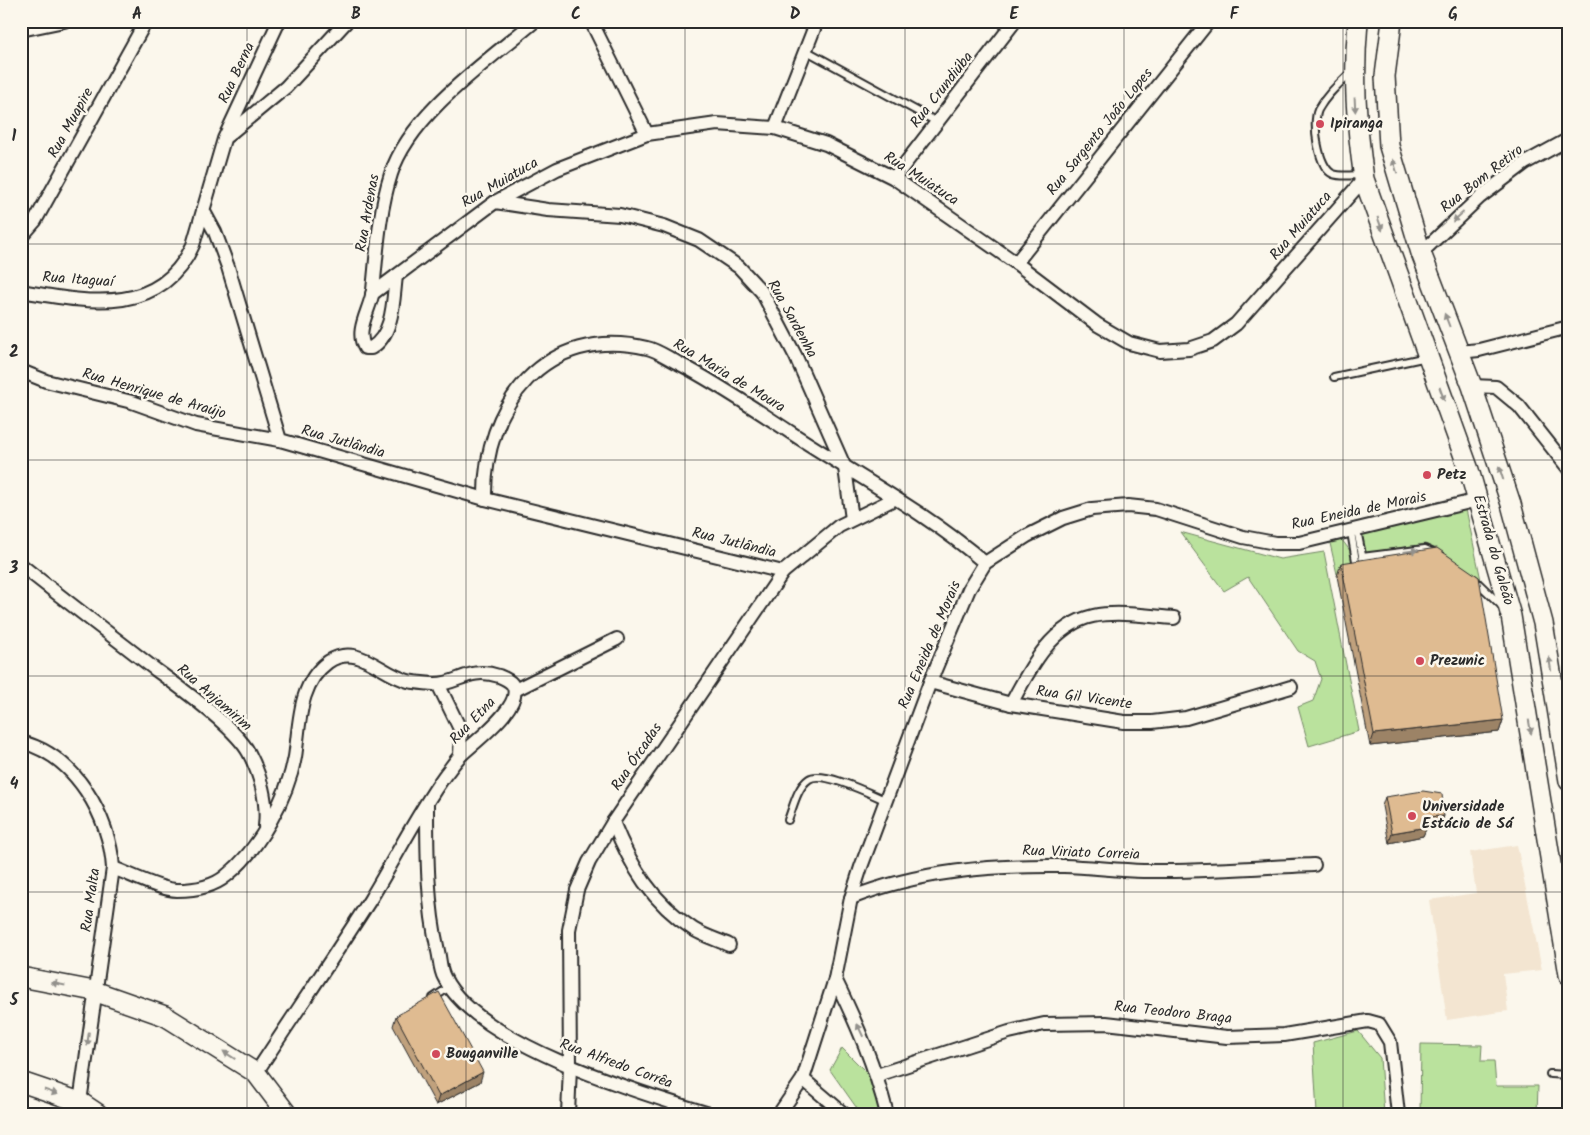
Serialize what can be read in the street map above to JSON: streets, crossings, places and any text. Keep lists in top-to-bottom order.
{
  "streets": {
    "main road": ["Estrada do Galeão"],
    "street": [
      "Rua Berna",
      "Rua Crundiúba",
      "Rua Muapire",
      "Rua Sargento João Lopes",
      "Rua Muiatuca",
      "Rua Bom Retiro",
      "Rua Ardenas",
      "Rua Itaguaí",
      "Rua Sardenha",
      "Rua Maria de Moura",
      "Rua Henrique de Araújo",
      "Rua Jutlândia",
      "Rua Eneida de Morais",
      "Rua Anjamirim",
      "Rua Gil Vicente",
      "Rua Etna",
      "Rua Órcadas",
      "Rua Viriato Correia",
      "Rua Malta",
      "Rua Teodoro Braga",
      "Rua Alfredo Corrêa"
    ]
  },
  "crossings": [
    ["Rua Crundiúba", "Rua Muiatuca"],
    ["Rua Sargento João Lopes", "Rua Muiatuca"],
    ["Rua Muiatuca", "Rua Ardenas"],
    ["Rua Muiatuca", "Rua Sardenha"],
    ["Rua Muiatuca", "Estrada do Galeão"],
    ["Rua Bom Retiro", "Estrada do Galeão"],
    ["Rua Itaguaí", "Rua Jutlândia"],
    ["Rua Sardenha", "Rua Maria de Moura"],
    ["Rua Sardenha", "Rua Órcadas"],
    ["Rua Maria de Moura", "Rua Jutlândia"],
    ["Rua Maria de Moura", "Rua Eneida de Morais"],
    ["Rua Maria de Moura", "Rua Órcadas"],
    ["Rua Henrique de Araújo", "Rua Jutlândia"],
    ["Rua Jutlândia", "Rua Órcadas"],
    ["Rua Eneida de Morais", "Estrada do Galeão"],
    ["Rua Eneida de Morais", "Rua Gil Vicente"],
    ["Rua Eneida de Morais", "Rua Viriato Correia"],
    ["Rua Anjamirim", "Rua Etna"],
    ["Rua Etna", "Rua Alfredo Corrêa"],
    ["Rua Órcadas", "Rua Alfredo Corrêa"]
  ],
  "one_way": ["Rua Bom Retiro"],
  "places": [
    "Ipiranga",
    "Petz",
    "Prezunic",
    "Universidade Estácio de Sá",
    "Bouganville"
  ],
  "grid": {
    "columns": [
      "A",
      "B",
      "C",
      "D",
      "E",
      "F",
      "G"
    ],
    "rows": [
      "1",
      "2",
      "3",
      "4",
      "5"
    ]
  }
}
